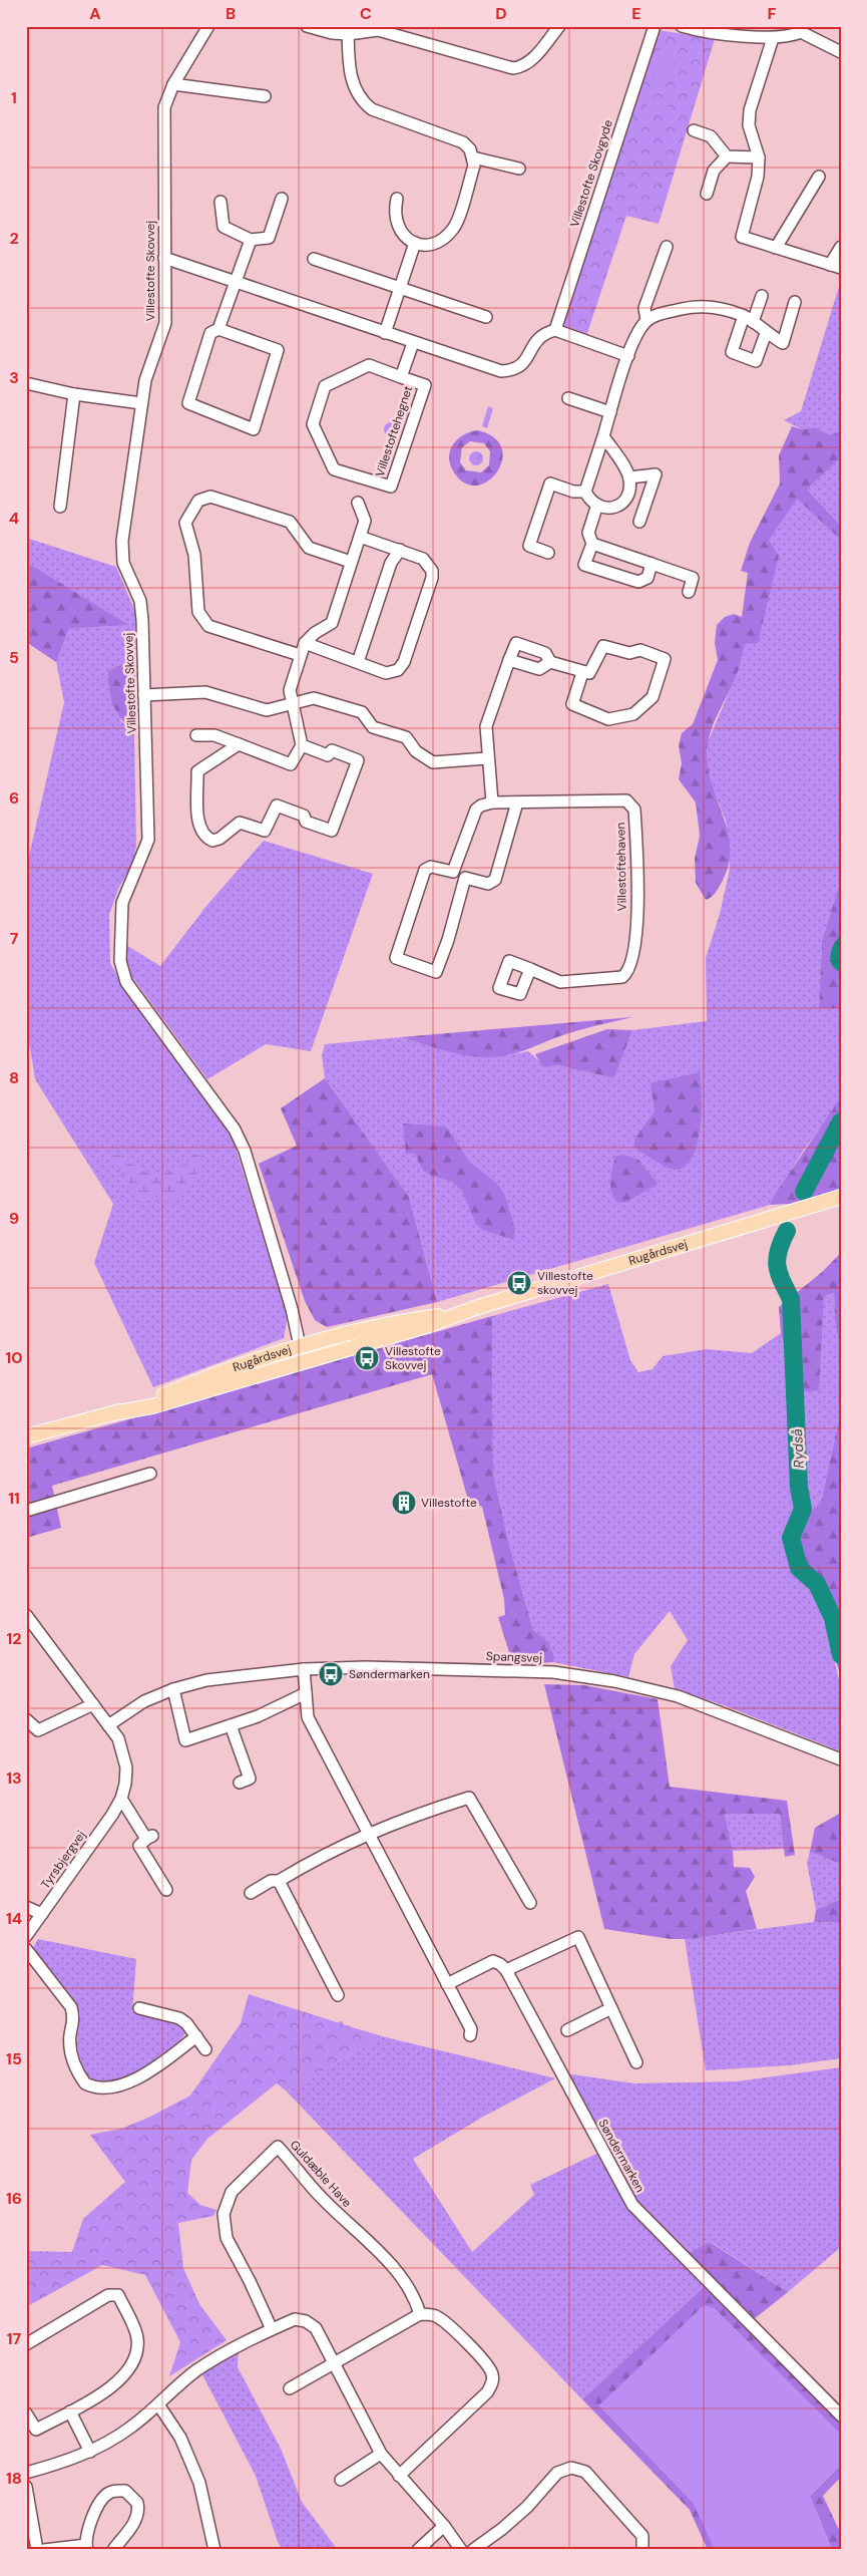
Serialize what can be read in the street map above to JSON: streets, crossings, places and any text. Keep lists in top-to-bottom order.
{
  "streets": {
    "main road": ["Rugårdsvej"],
    "street": [
      "Villestofte Skovgyde",
      "Villestofte Skovvej",
      "Villestoftehegnet",
      "Villestoftehaven",
      "Spangsvej",
      "Tyrsbjergvej",
      "Søndermarken",
      "Guldæble Have"
    ]
  },
  "crossings": [
    ["Villestofte Skovvej", "Rugårdsvej"],
    ["Spangsvej", "Tyrsbjergvej"]
  ],
  "water": ["Rydså"],
  "places": {
    "bus stop": ["Villestofte skovvej", "Villestofte Skovvej", "Søndermarken"],
    "building": ["Villestofte"]
  },
  "grid": {
    "columns": [
      "A",
      "B",
      "C",
      "D",
      "E",
      "F"
    ],
    "rows": [
      "1",
      "2",
      "3",
      "4",
      "5",
      "6",
      "7",
      "8",
      "9",
      "10",
      "11",
      "12",
      "13",
      "14",
      "15",
      "16",
      "17",
      "18"
    ]
  }
}
